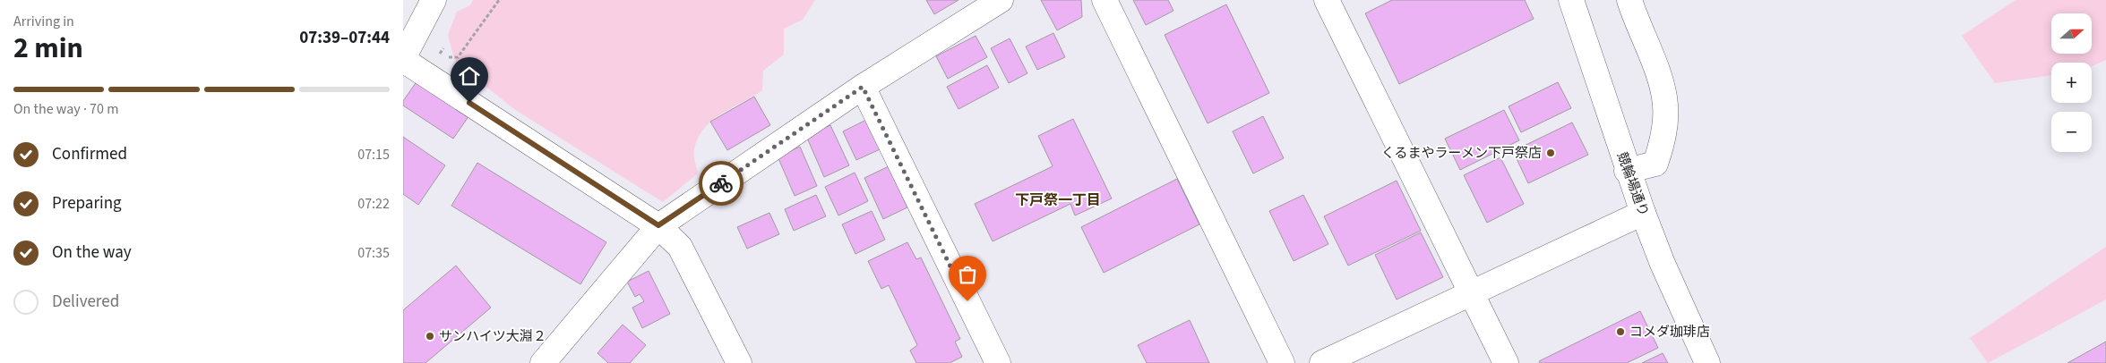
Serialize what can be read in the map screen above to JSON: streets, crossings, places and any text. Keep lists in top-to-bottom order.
{
  "streets": {
    "street": ["競輪場通り"]
  },
  "districts": ["下戸祭一丁目"],
  "places": ["くるまやラーメン下戸祭店", "コメダ珈琲店", "サンハイツ大淵２"],
  "north": "right",
  "page": {
    "heading": ["2 min", "Arriving in", "07:39–07:44"],
    "map_buttons": ["+", "−"],
    "bar": "On the way · 70 m",
    "list": [
      ["Confirmed", "07:15"],
      ["Preparing", "07:22"],
      ["On the way", "07:35"],
      "Delivered"
    ]
  }
}
